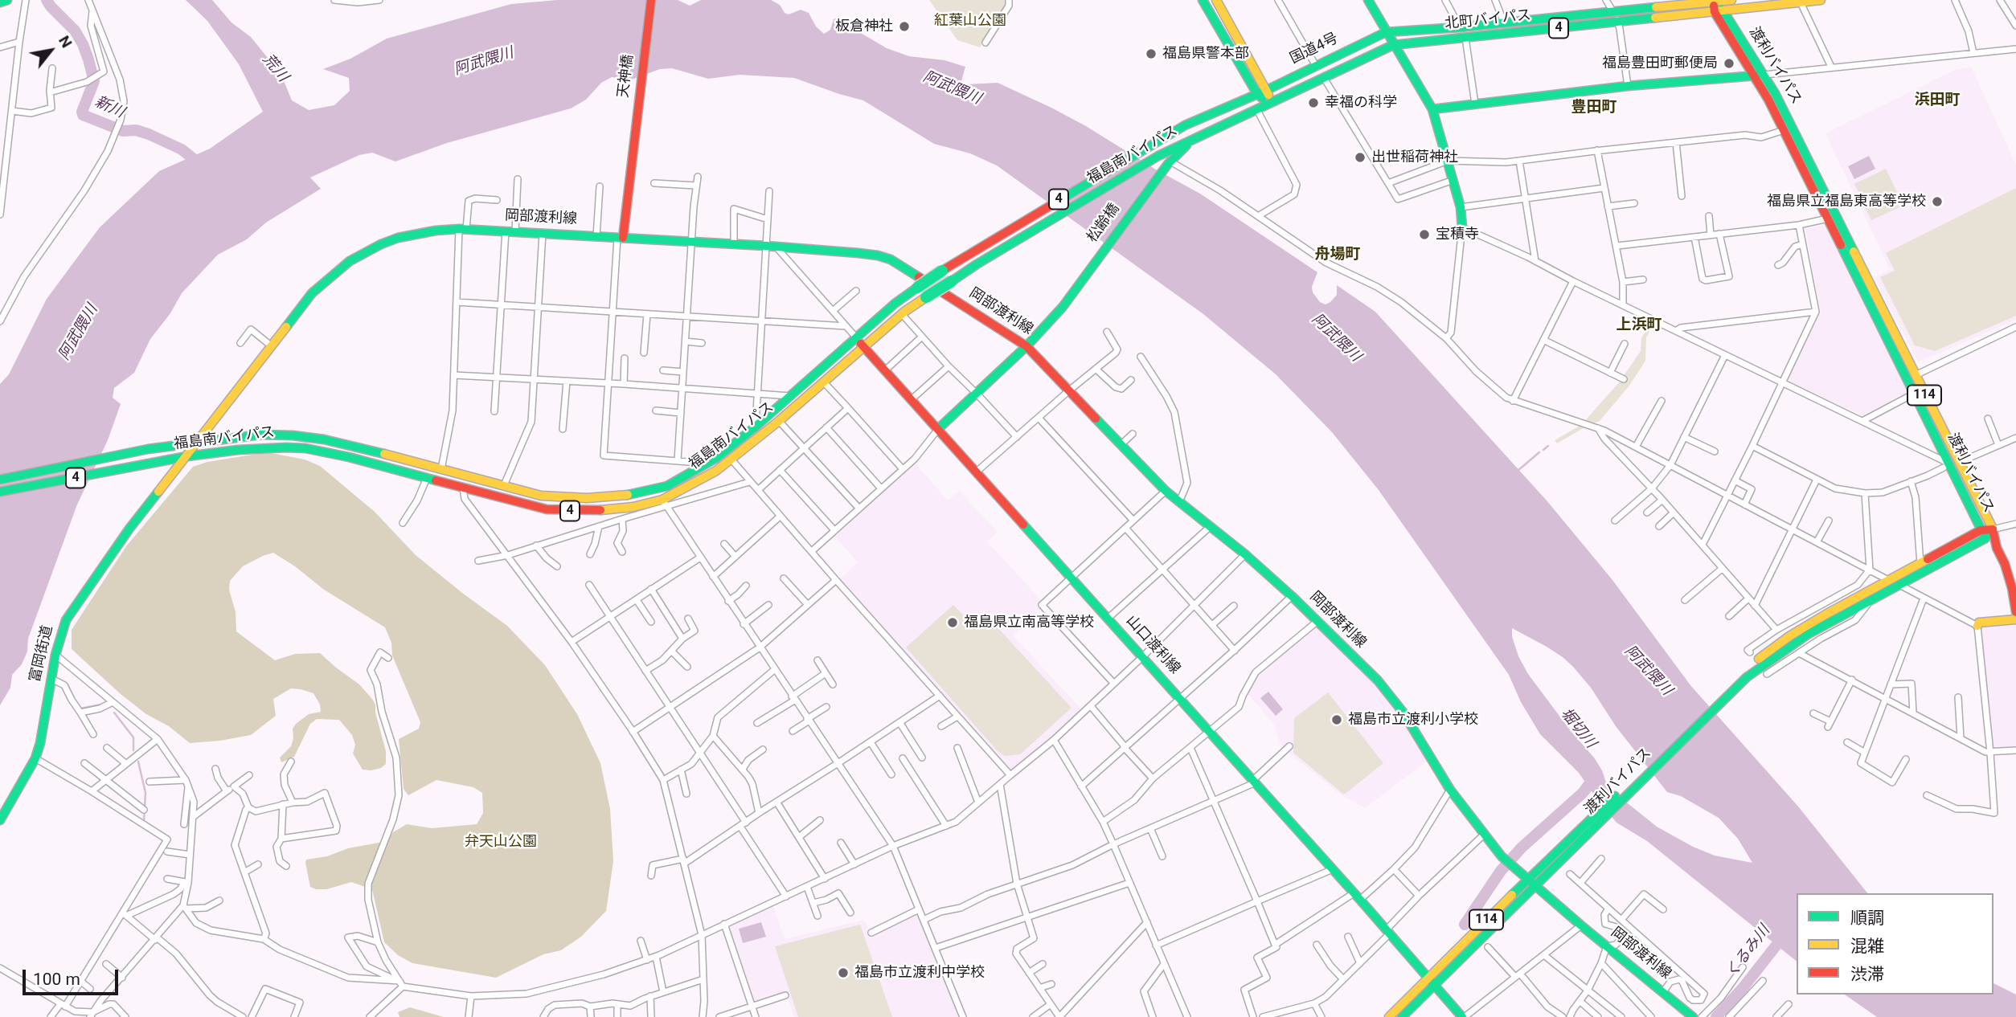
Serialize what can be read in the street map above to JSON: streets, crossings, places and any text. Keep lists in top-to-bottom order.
{
  "streets": {
    "main road": [
      "北町バイパス",
      "4",
      "国道4号",
      "渡利バイパス",
      "天神橋",
      "福島南バイパス",
      "岡部渡利線",
      "松齢橋",
      "114",
      "山口渡利線",
      "富岡街道"
    ]
  },
  "crossings": [
    ["北町バイパス", "4"],
    ["北町バイパス", "国道4号"],
    ["北町バイパス", "渡利バイパス"],
    ["4", "福島南バイパス"],
    ["国道4号", "福島南バイパス"],
    ["渡利バイパス", "岡部渡利線"],
    ["渡利バイパス", "山口渡利線"],
    ["天神橋", "岡部渡利線"],
    ["福島南バイパス", "岡部渡利線"],
    ["福島南バイパス", "山口渡利線"],
    ["福島南バイパス", "富岡街道"],
    ["岡部渡利線", "松齢橋"],
    ["岡部渡利線", "富岡街道"]
  ],
  "districts": [
    "浜田町",
    "豊田町",
    "舟場町",
    "上浜町"
  ],
  "water": [
    "阿武隈川",
    "荒川",
    "新川",
    "堀切川",
    "くるみ川"
  ],
  "parks": ["紅葉山公園", "弁天山公園"],
  "places": [
    "板倉神社",
    "福島県警本部",
    "福島豊田町郵便局",
    "幸福の科学",
    "出世稲荷神社",
    "福島県立福島東高等学校",
    "宝積寺",
    "福島県立南高等学校",
    "福島市立渡利小学校",
    "福島市立渡利中学校"
  ],
  "legend": ["順調", "混雑", "渋滞"],
  "scale_bar": "100 m",
  "north": "top right"
}
